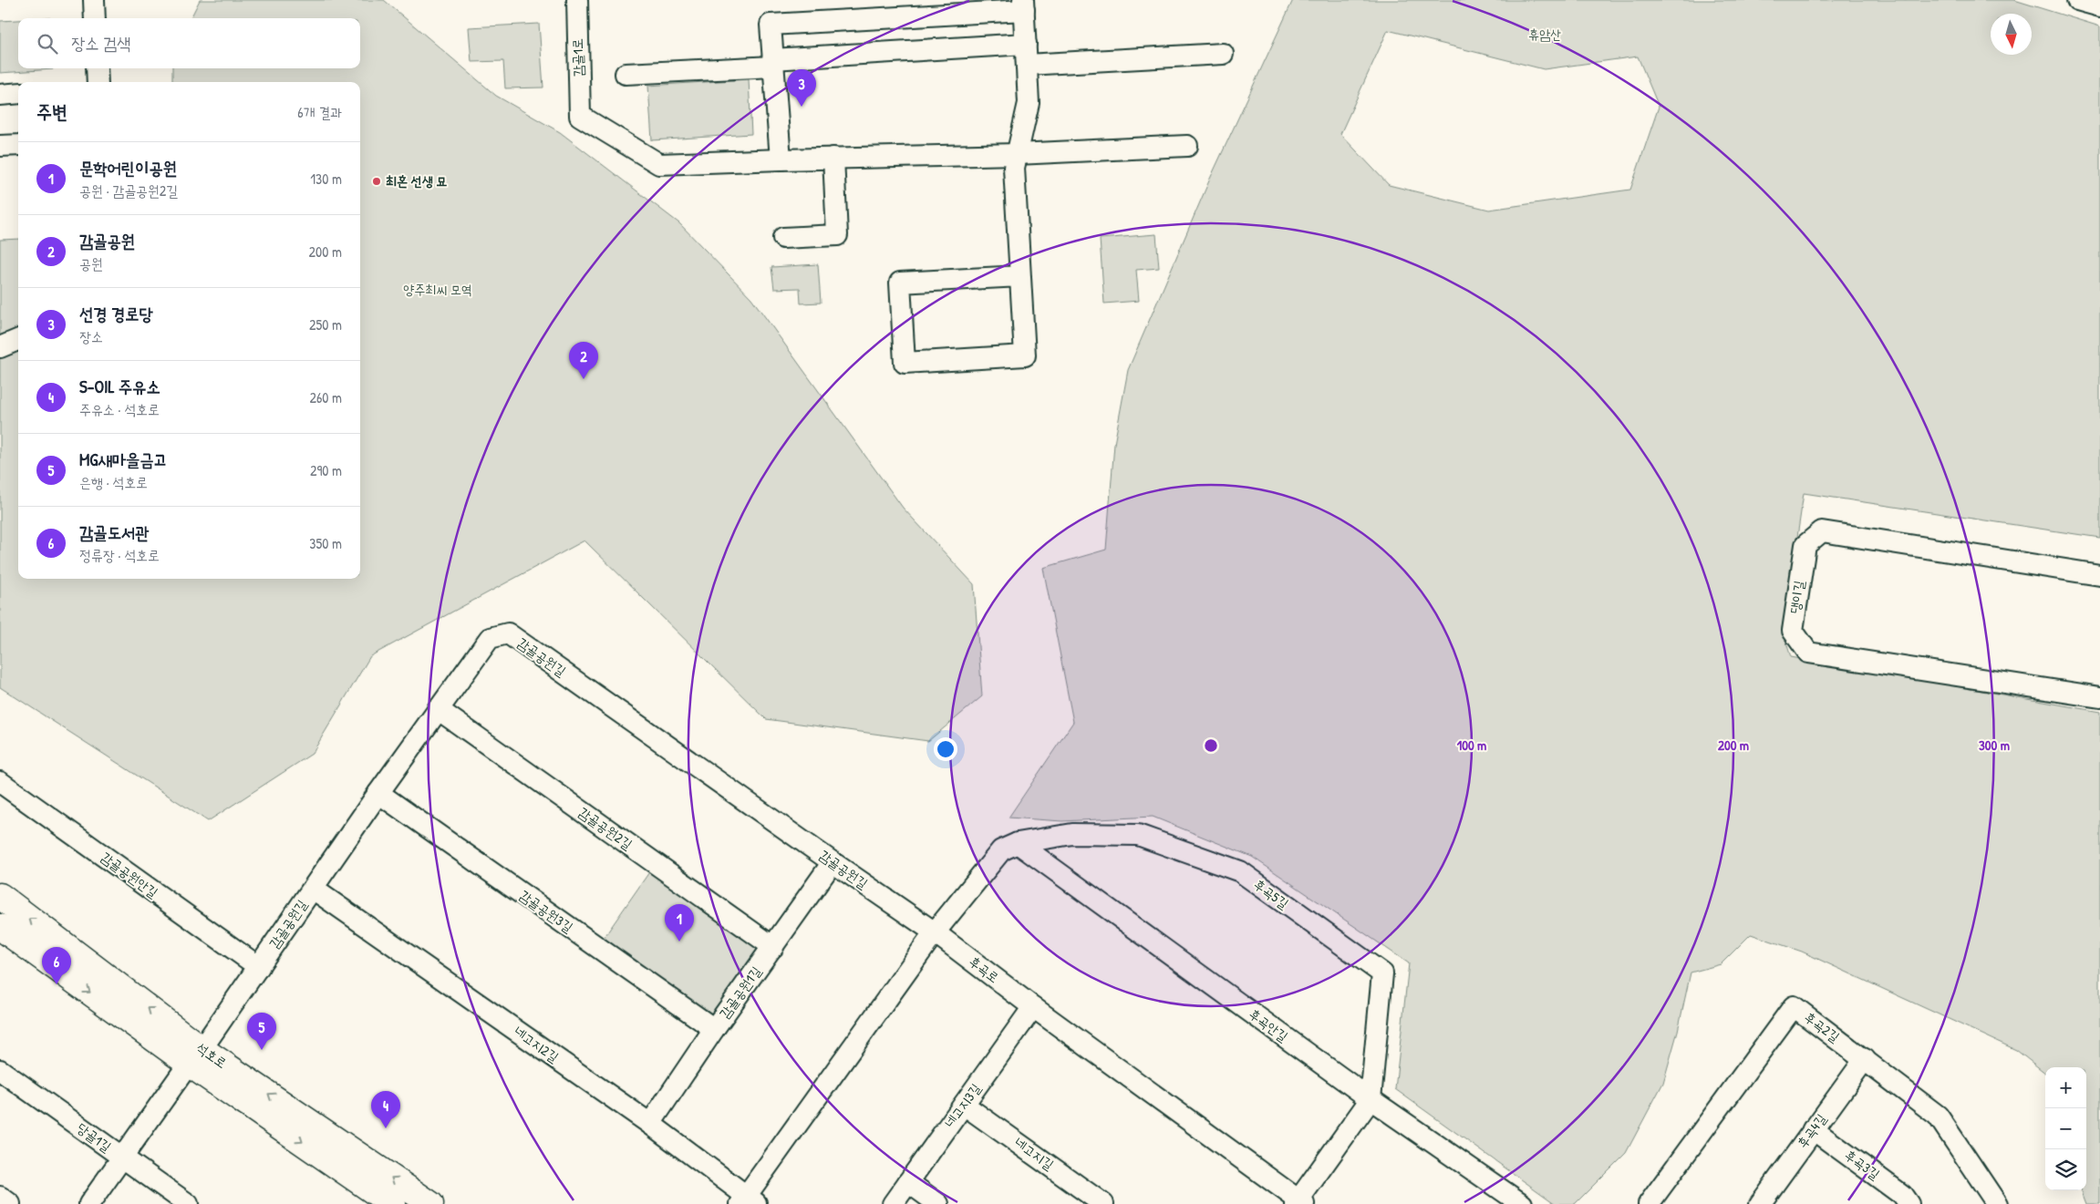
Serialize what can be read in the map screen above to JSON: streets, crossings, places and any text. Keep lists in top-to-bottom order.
{
  "streets": {
    "main road": ["석호로"],
    "street": [
      "감골1로",
      "댕이길",
      "감골공원길",
      "감골공원2길",
      "감골공원안길",
      "후곡5길",
      "감골공원3길",
      "후곡로",
      "감골공원1길",
      "후곡안길",
      "후곡2길",
      "네고지2길",
      "네고지3길",
      "후곡4길",
      "당골1길",
      "네고지길",
      "후곡3길"
    ]
  },
  "crossings": [
    ["감골공원길", "감골공원2길"],
    ["감골공원길", "감골공원안길"],
    ["감골공원길", "후곡5길"],
    ["감골공원길", "감골공원3길"],
    ["감골공원길", "후곡로"],
    ["감골공원길", "감골공원1길"],
    ["감골공원길", "네고지2길"],
    ["감골공원길", "석호로"],
    ["감골공원길", "당골1길"],
    ["감골공원2길", "감골공원1길"],
    ["후곡5길", "후곡로"],
    ["후곡5길", "후곡안길"],
    ["감골공원3길", "감골공원1길"],
    ["후곡로", "네고지3길"],
    ["감골공원1길", "네고지2길"],
    ["후곡2길", "후곡4길"],
    ["네고지3길", "네고지길"],
    ["후곡4길", "후곡3길"]
  ],
  "parks": ["휴암산", "양주최씨 모역"],
  "places": ["최혼 선생 묘"],
  "north": "bottom",
  "page": {
    "search": "장소 검색",
    "pins": [
      "3",
      "2",
      "1",
      "6",
      "5",
      "4"
    ],
    "heading": ["주변", "6개 결과"],
    "list": [
      {
        "mark": "1",
        "name": "문학어린이공원",
        "note": "공원 · 감골공원2길",
        "value": "130 m"
      },
      {
        "mark": "2",
        "name": "감골공원",
        "note": "공원",
        "value": "200 m"
      },
      {
        "mark": "3",
        "name": "선경 경로당",
        "note": "장소",
        "value": "250 m"
      },
      {
        "mark": "4",
        "name": "S-OIL 주유소",
        "note": "주유소 · 석호로",
        "value": "260 m"
      },
      {
        "mark": "5",
        "name": "MG새마을금고",
        "note": "은행 · 석호로",
        "value": "290 m"
      },
      {
        "mark": "6",
        "name": "감골도서관",
        "note": "정류장 · 석호로",
        "value": "350 m"
      }
    ],
    "map_buttons": ["+", "−"]
  },
  "rings": ["100 m", "200 m", "300 m"]
}
